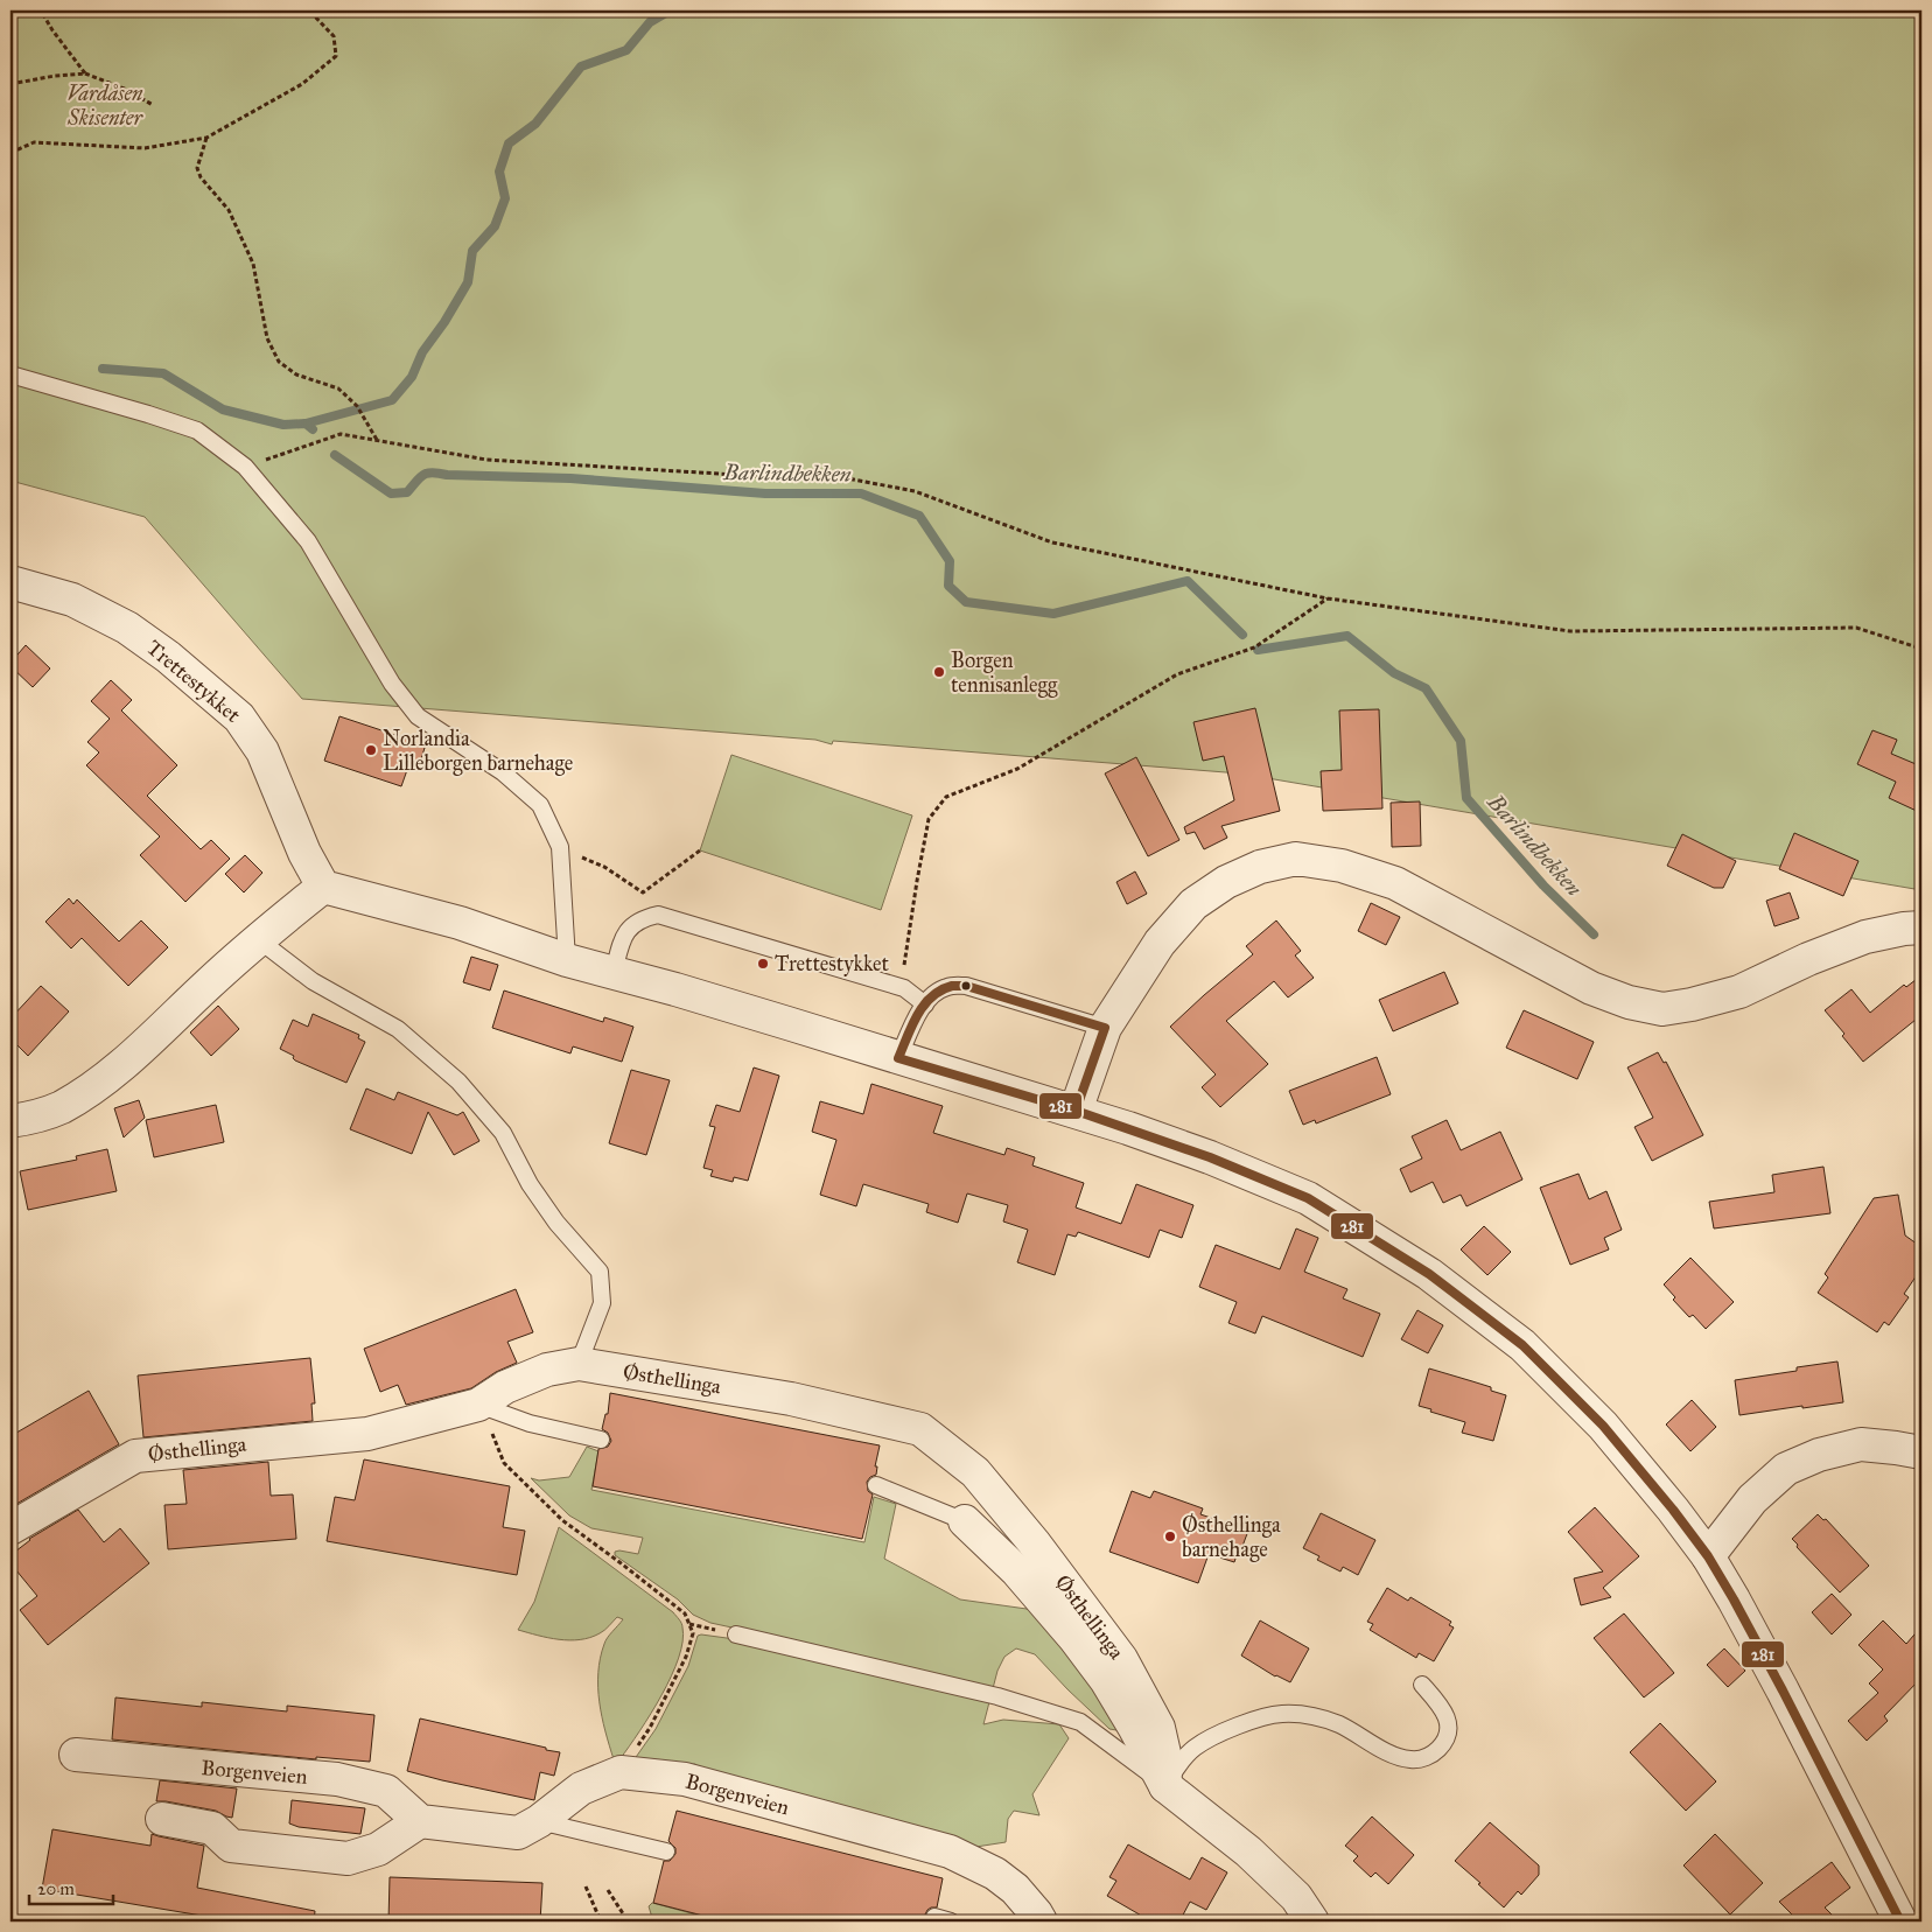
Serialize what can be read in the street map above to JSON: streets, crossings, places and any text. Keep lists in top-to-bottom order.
{
  "streets": {
    "street": ["Trettestykket", "Østhellinga", "Borgenveien"]
  },
  "water": ["Barlindbekken"],
  "parks": ["Vardåsen Skisenter"],
  "places": [
    "Borgen tennisanlegg",
    "Norlandia Lilleborgen barnehage",
    "Trettestykket",
    "Østhellinga barnehage"
  ],
  "lines": ["transit line 281"],
  "scale_bar": "20 m"
}
